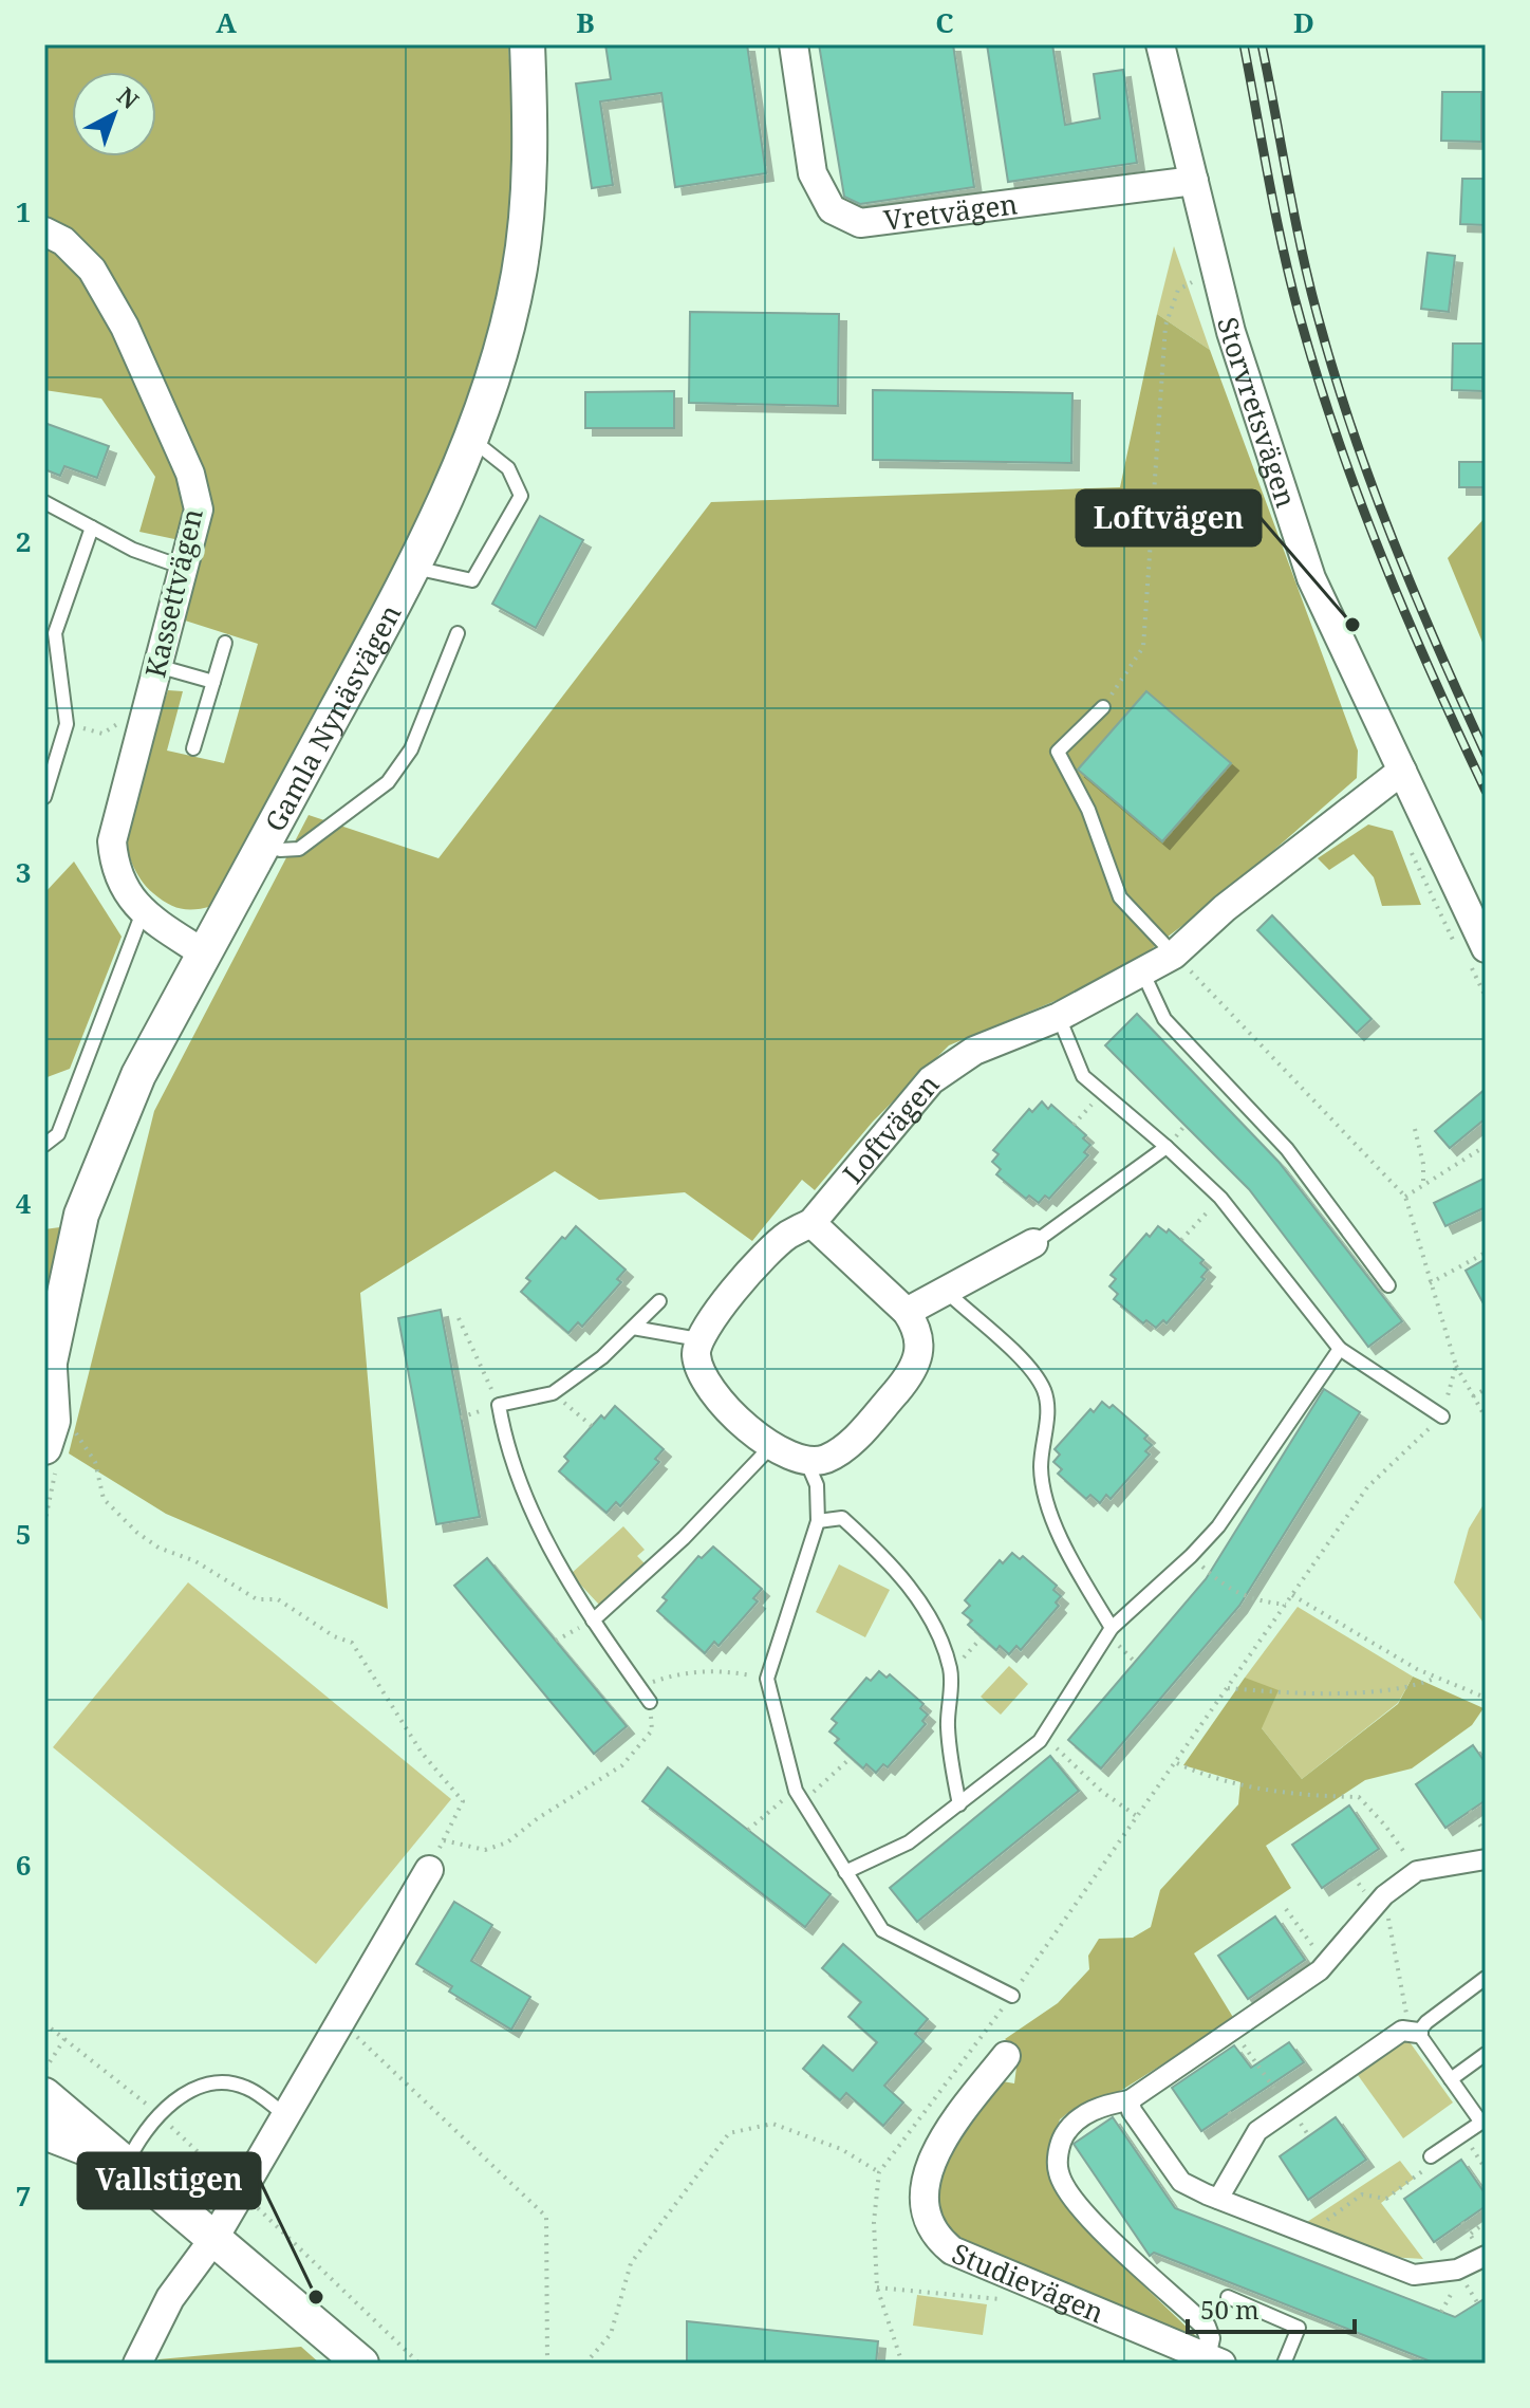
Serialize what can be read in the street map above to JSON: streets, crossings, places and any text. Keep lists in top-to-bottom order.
{
  "streets": {
    "street": [
      "Vretvägen",
      "Storvretsvägen",
      "Kassettvägen",
      "Gamla Nynäsvägen",
      "Loftvägen",
      "Studievägen"
    ]
  },
  "crossings": [
    ["Vretvägen", "Storvretsvägen"],
    ["Storvretsvägen", "Loftvägen"],
    ["Kassettvägen", "Gamla Nynäsvägen"]
  ],
  "places": ["Loftvägen", "Vallstigen"],
  "scale_bar": "50 m",
  "north": "top right",
  "grid": {
    "columns": [
      "A",
      "B",
      "C",
      "D"
    ],
    "rows": [
      "1",
      "2",
      "3",
      "4",
      "5",
      "6",
      "7"
    ]
  }
}
